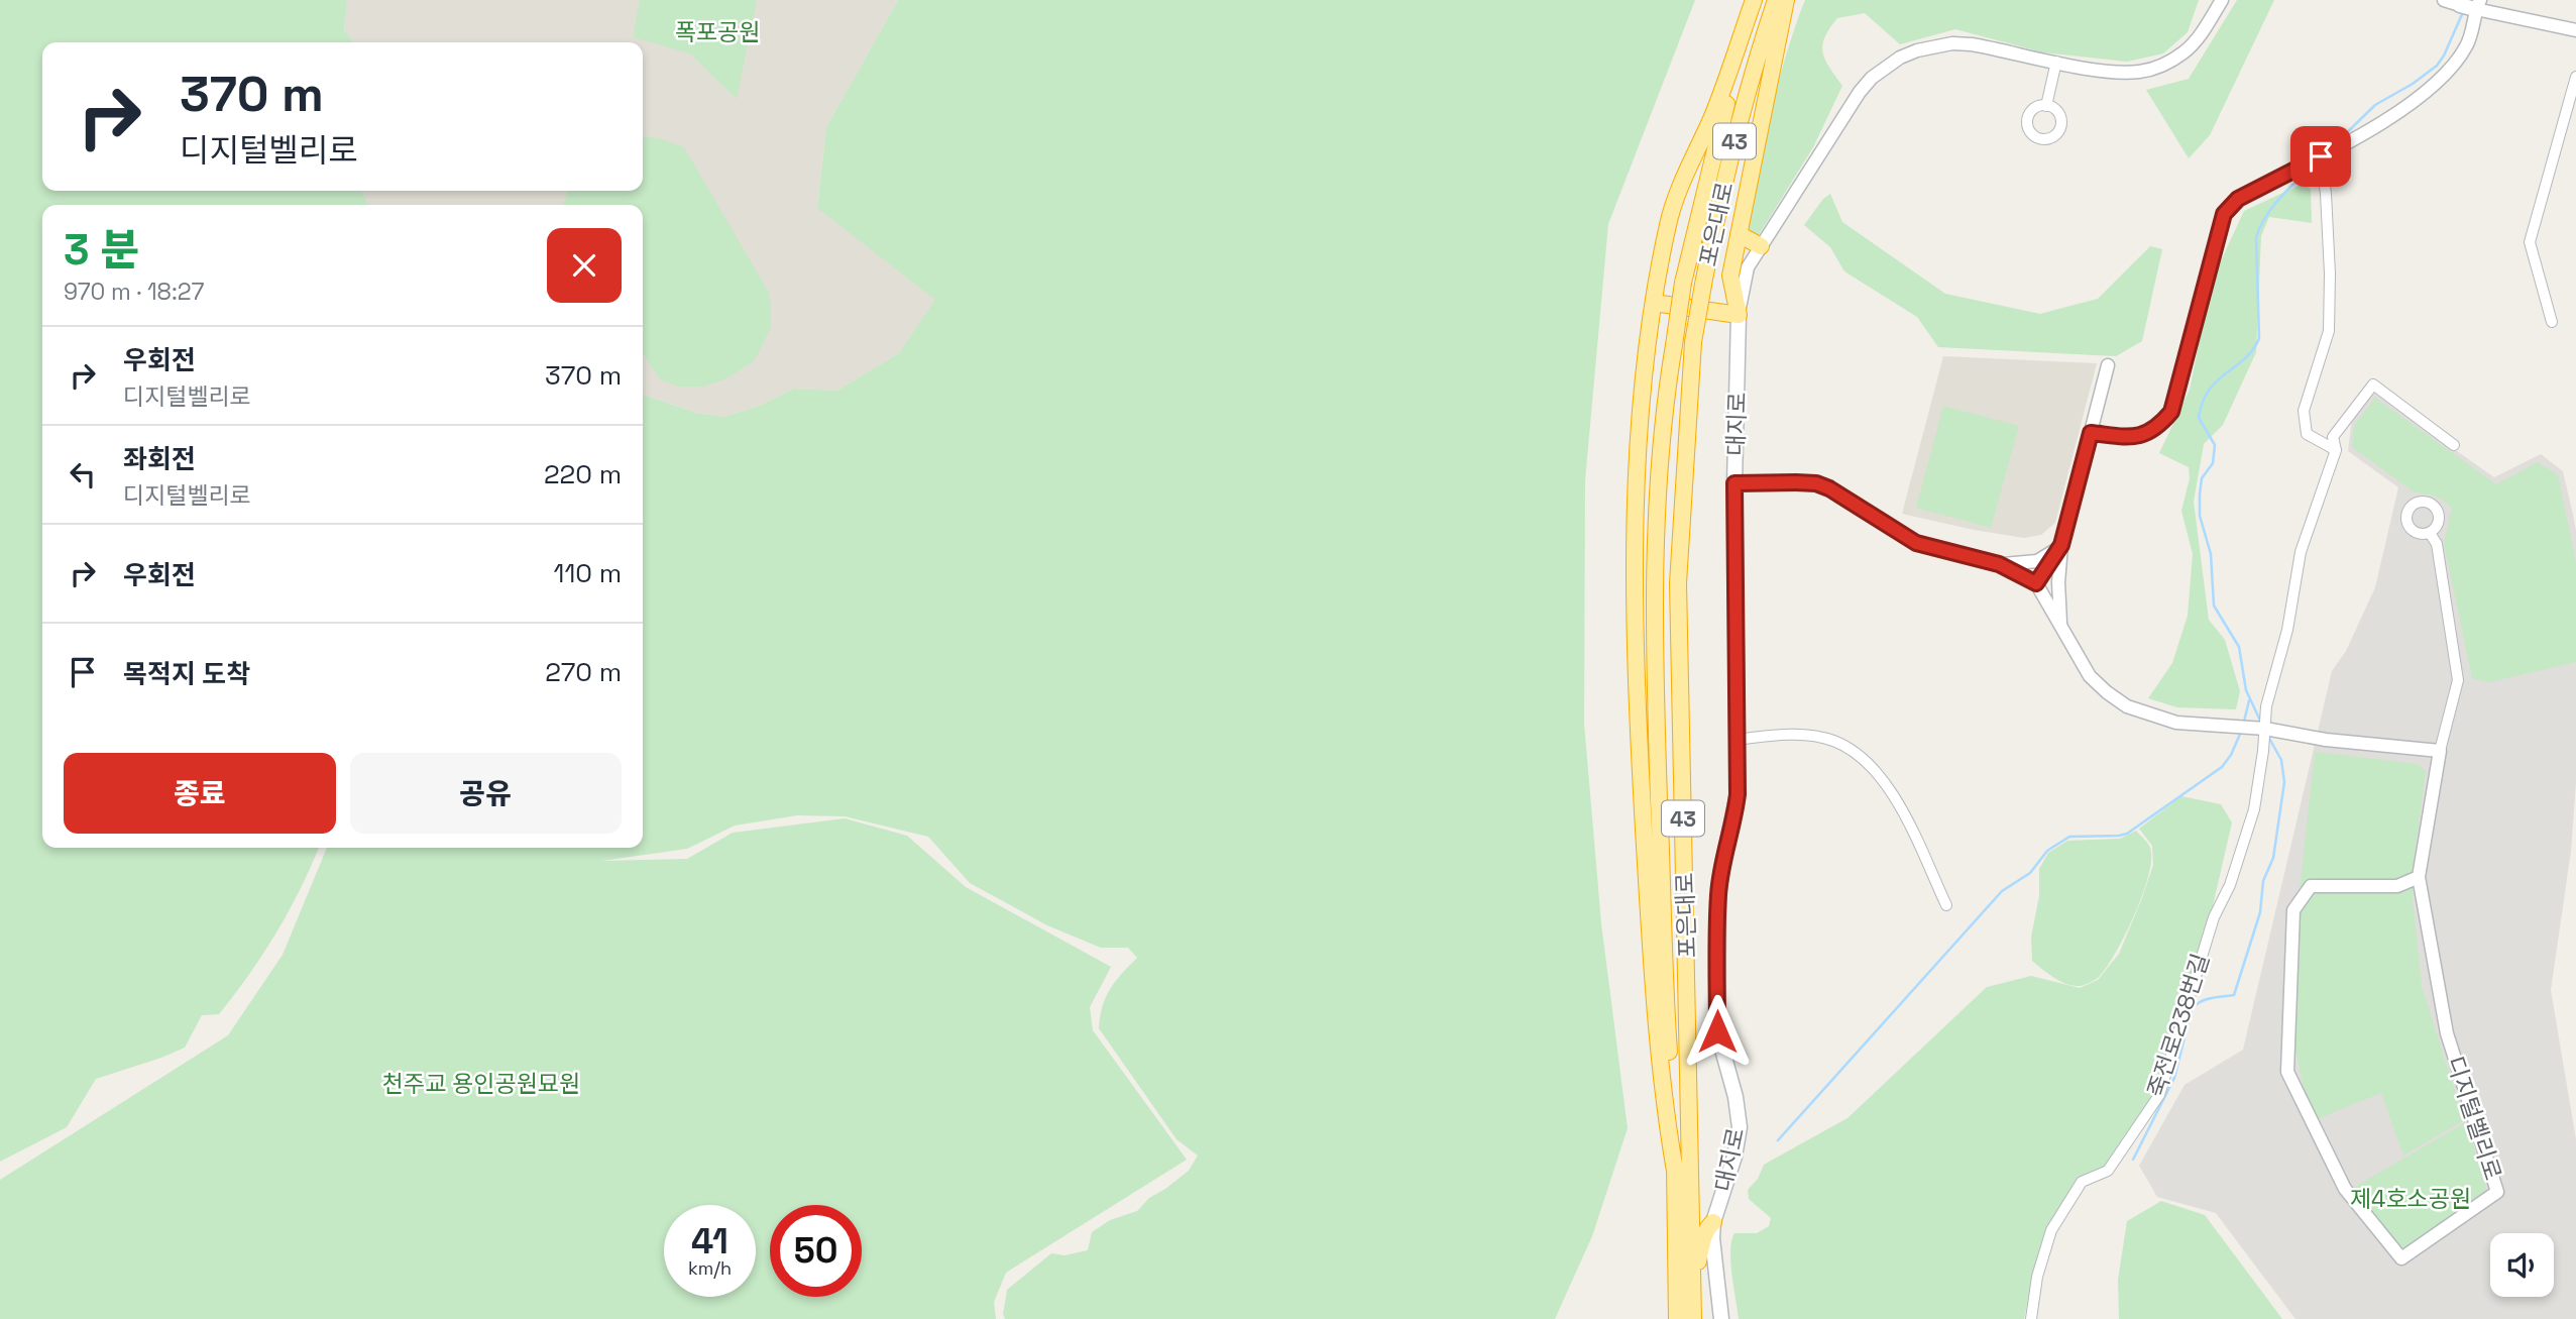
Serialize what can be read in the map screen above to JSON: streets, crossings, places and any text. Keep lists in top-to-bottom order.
{
  "streets": {
    "highway": ["43", "포은대로"],
    "main road": ["대지로"],
    "street": ["죽전로238번길", "디지털벨리로"]
  },
  "parks": ["폭포공원", "천주교 용인공원묘원", "제4호소공원"],
  "page": {
    "turn": ["370 m", "디지털벨리로"],
    "heading": ["3 분", "970 m · 18:27"],
    "list": [
      {
        "name": "우회전",
        "note": "디지털벨리로",
        "value": "370 m"
      },
      {
        "name": "좌회전",
        "note": "디지털벨리로",
        "value": "220 m"
      },
      {
        "name": "우회전",
        "value": "110 m"
      },
      {
        "name": "목적지 도착",
        "value": "270 m"
      }
    ],
    "buttons": ["종료", "공유"],
    "speed": "41 km/h",
    "limit": "50"
  }
}
